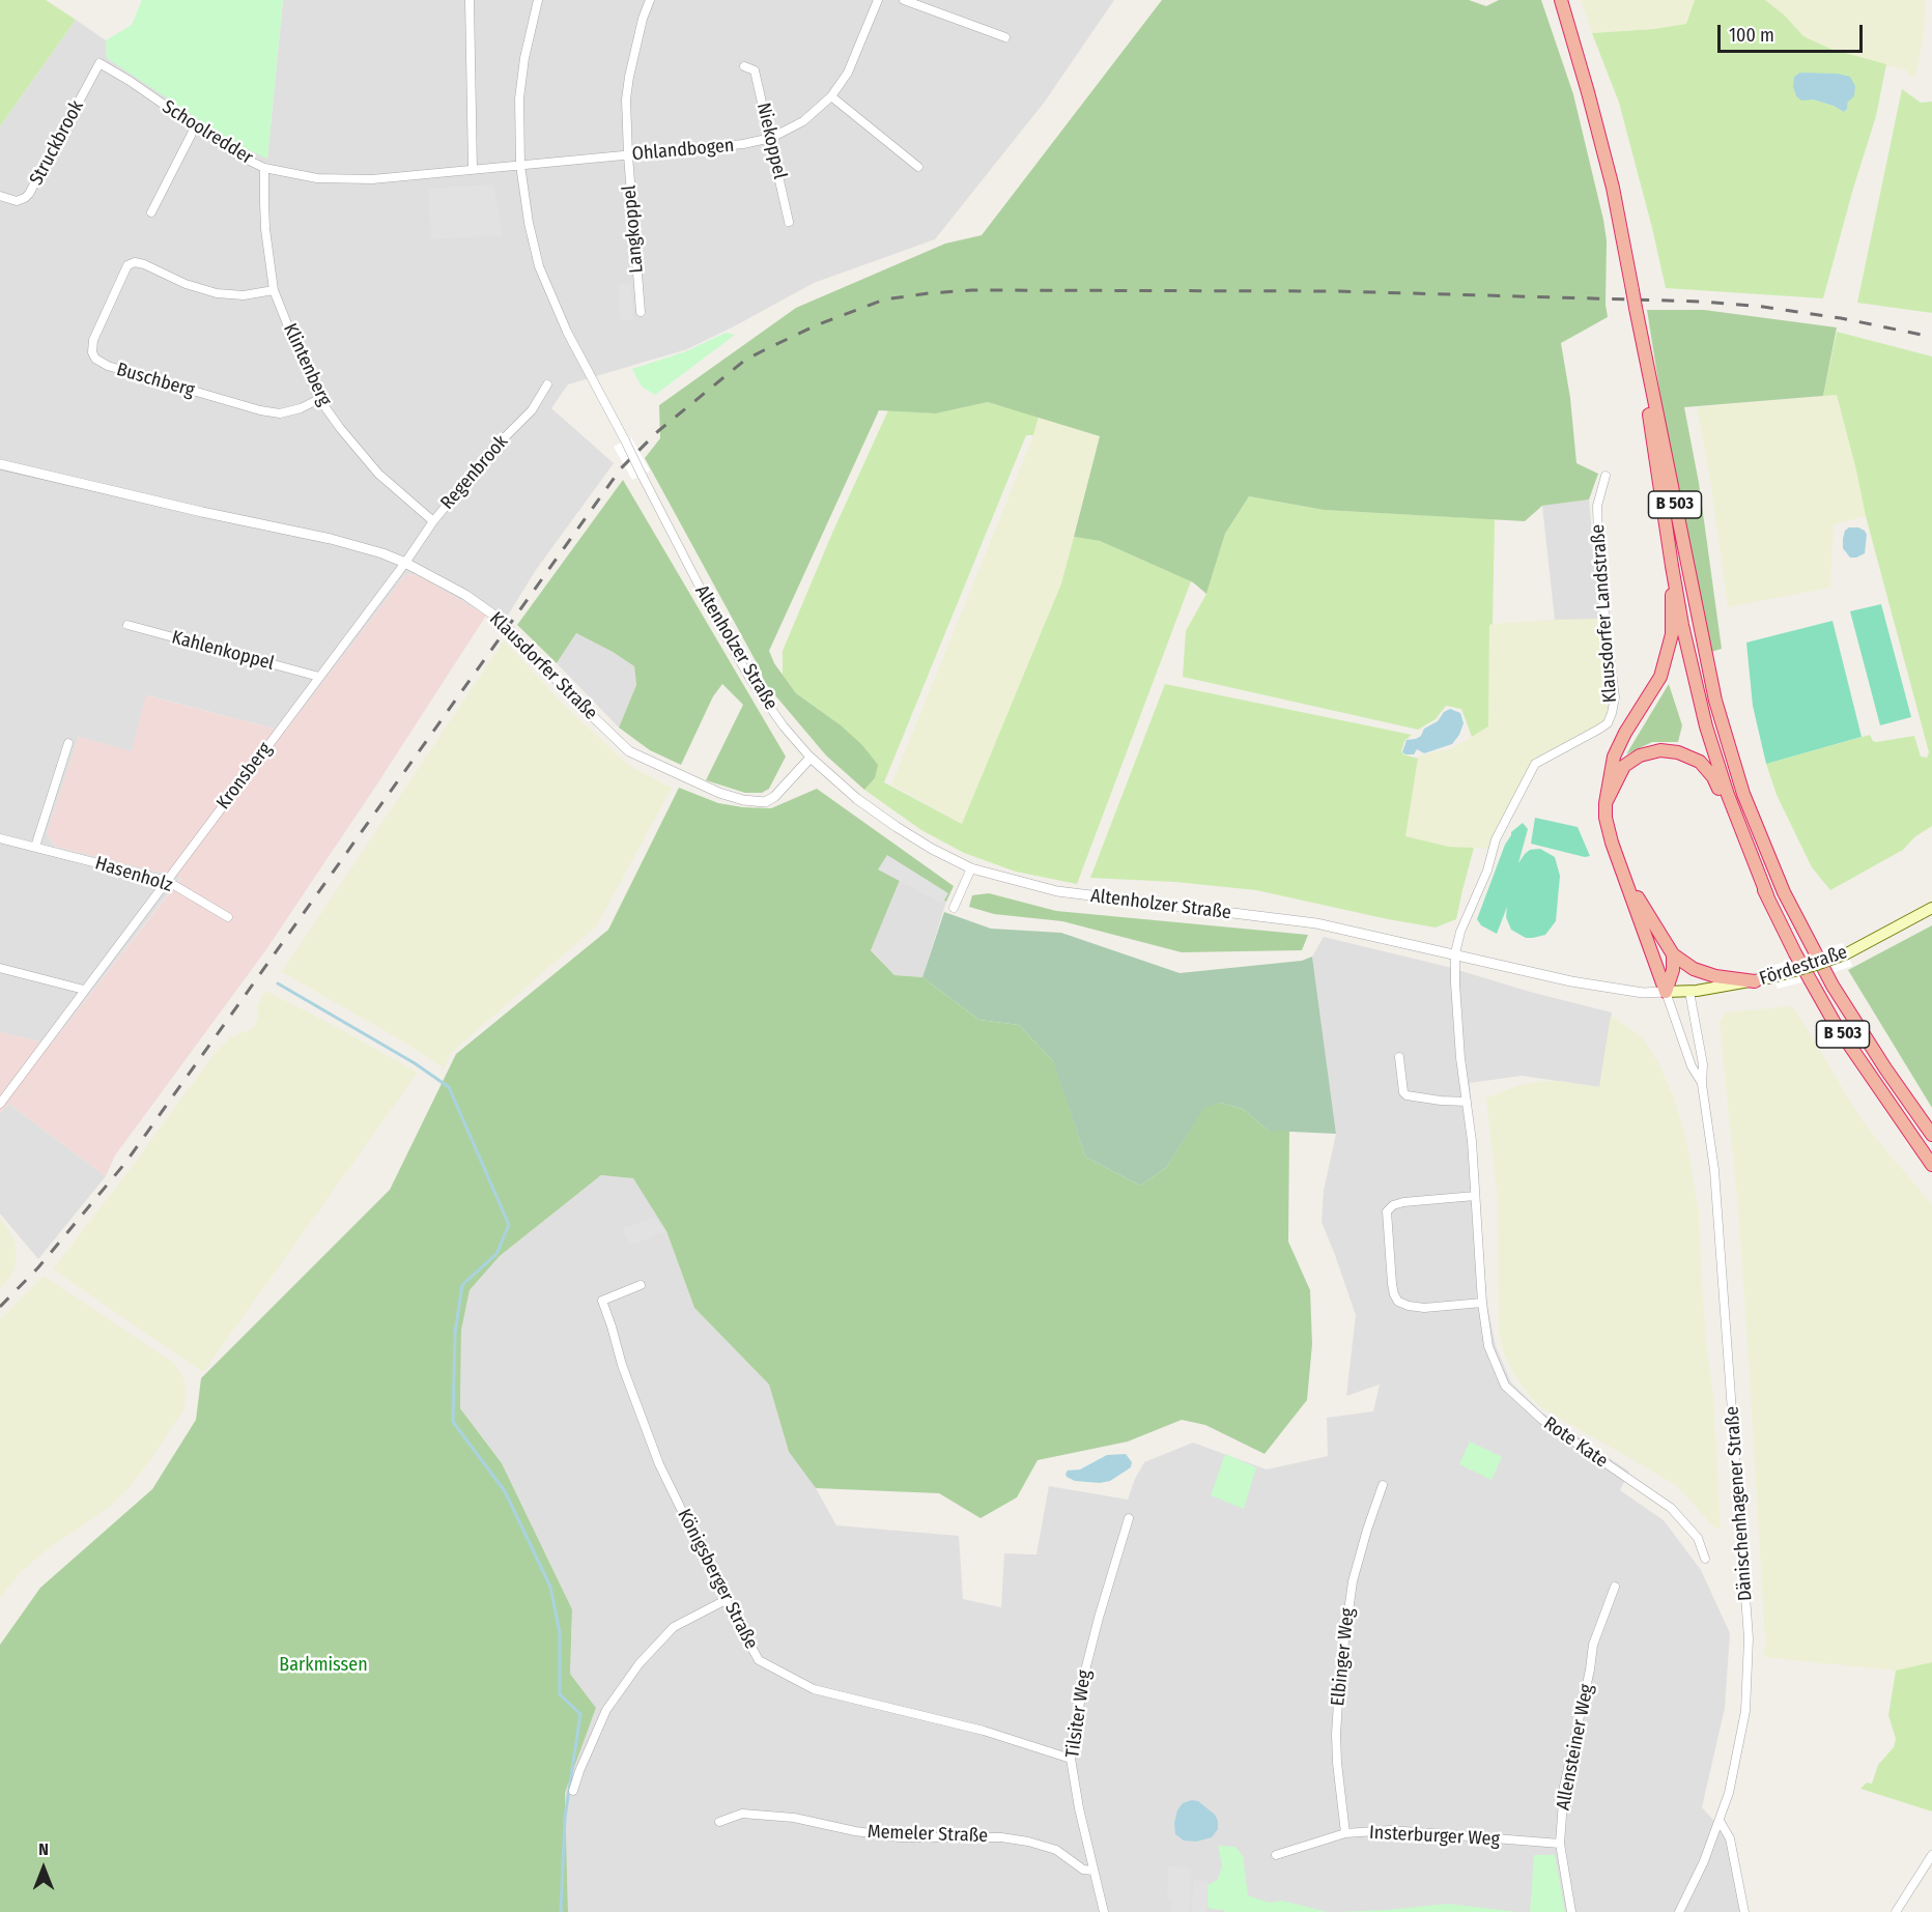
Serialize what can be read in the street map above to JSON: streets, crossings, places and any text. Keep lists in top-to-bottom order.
{
  "streets": {
    "highway": ["B 503"],
    "main road": ["Fördestraße"],
    "street": [
      "Schoolredder",
      "Niekoppel",
      "Struckbrook",
      "Ohlandbogen",
      "Langkoppel",
      "Klintenberg",
      "Buschberg",
      "Regenbrook",
      "Klausdorfer Landstraße",
      "Altenholzer Straße",
      "Kahlenkoppel",
      "Klausdorfer Straße",
      "Kronsberg",
      "Hasenholz",
      "Rote Kate",
      "Dänischenhagener Straße",
      "Königsberger Straße",
      "Elbinger Weg",
      "Tilsiter Weg",
      "Allensteiner Weg",
      "Memeler Straße",
      "Insterburger Weg"
    ]
  },
  "crossings": [
    ["Schoolredder", "Struckbrook"],
    ["Schoolredder", "Ohlandbogen"],
    ["Schoolredder", "Klintenberg"],
    ["Schoolredder", "Altenholzer Straße"],
    ["Niekoppel", "Ohlandbogen"],
    ["Ohlandbogen", "Langkoppel"],
    ["Ohlandbogen", "Altenholzer Straße"],
    ["Klintenberg", "Buschberg"],
    ["Klintenberg", "Regenbrook"],
    ["Regenbrook", "Klausdorfer Straße"],
    ["Regenbrook", "Kronsberg"],
    ["Klausdorfer Landstraße", "Altenholzer Straße"],
    ["Klausdorfer Landstraße", "Rote Kate"],
    ["Altenholzer Straße", "Klausdorfer Straße"],
    ["Altenholzer Straße", "Fördestraße"],
    ["Altenholzer Straße", "Rote Kate"],
    ["Altenholzer Straße", "Dänischenhagener Straße"],
    ["Kahlenkoppel", "Kronsberg"],
    ["Klausdorfer Straße", "Kronsberg"],
    ["Kronsberg", "Hasenholz"],
    ["Fördestraße", "Dänischenhagener Straße"],
    ["Königsberger Straße", "Tilsiter Weg"],
    ["Elbinger Weg", "Insterburger Weg"],
    ["Tilsiter Weg", "Memeler Straße"],
    ["Allensteiner Weg", "Insterburger Weg"]
  ],
  "parks": ["Barkmissen"],
  "scale_bar": "100 m",
  "north": "top"
}
